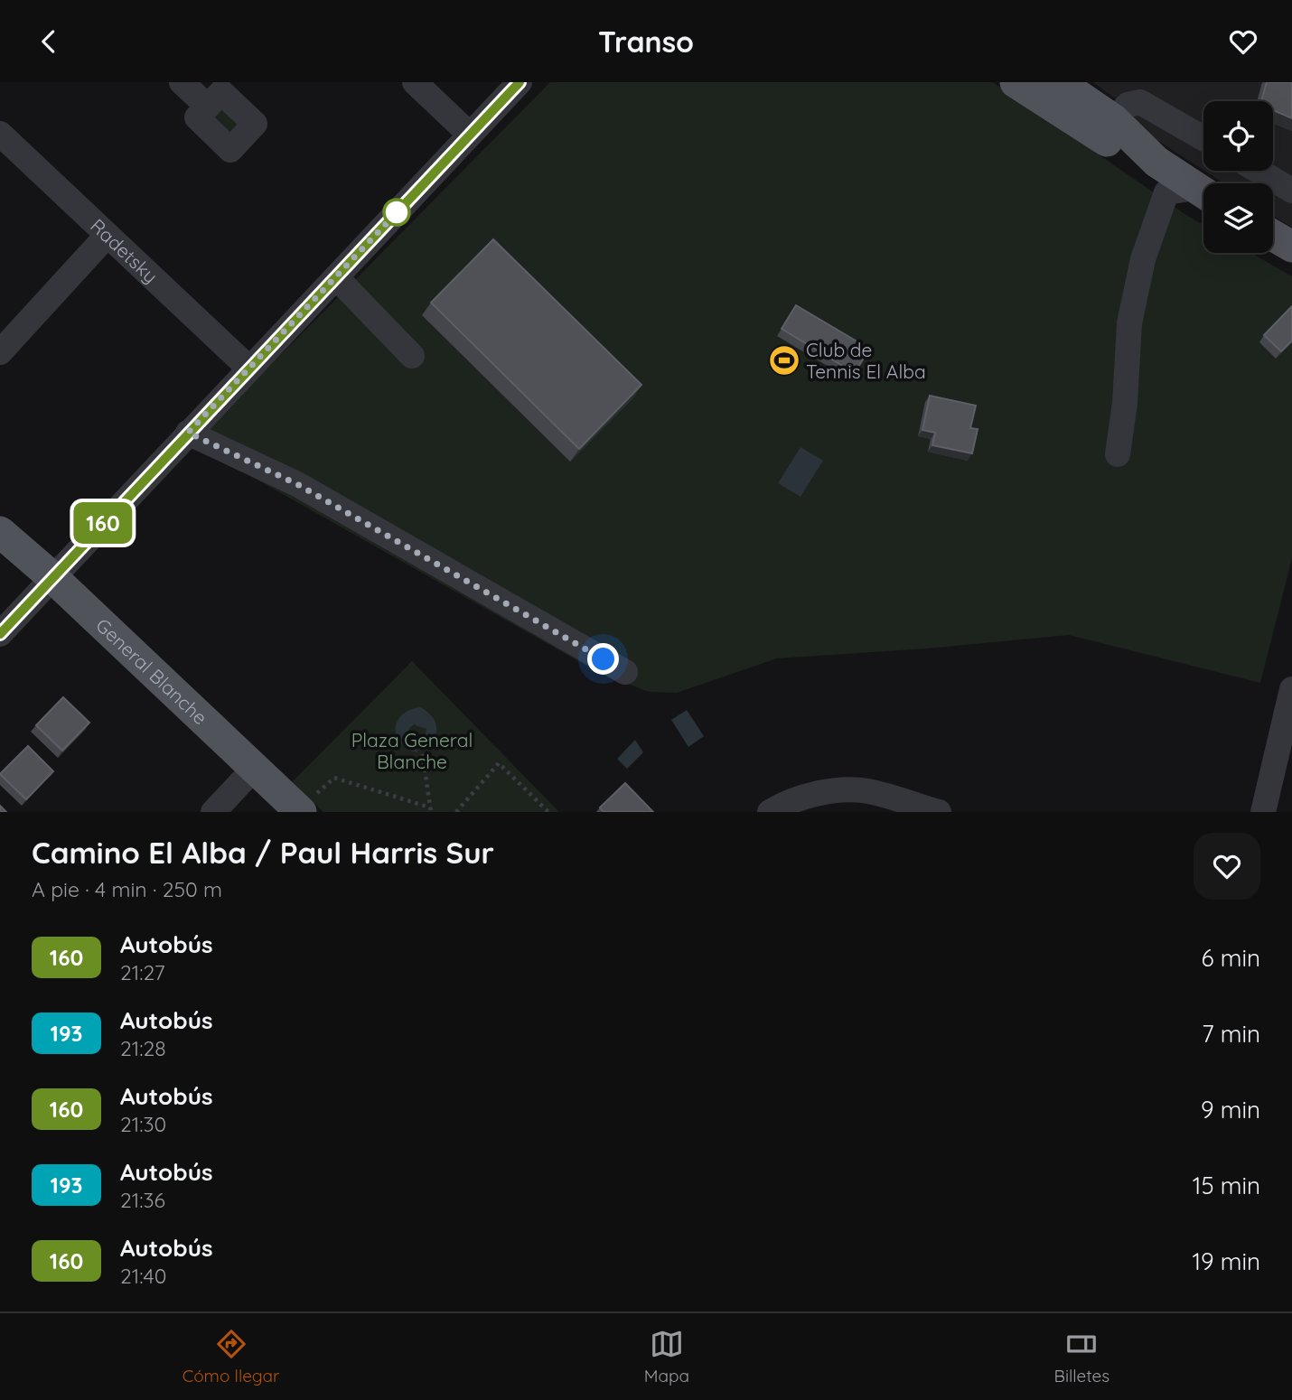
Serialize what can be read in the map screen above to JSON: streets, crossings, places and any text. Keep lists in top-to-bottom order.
{
  "streets": {
    "main road": ["General Blanche"],
    "street": ["Radetsky"]
  },
  "parks": ["Plaza General Blanche"],
  "places": {
    "sports": ["Club de Tennis El Alba"]
  },
  "lines": ["bus line 160"],
  "page": {
    "header": "Transo",
    "on_map": "160",
    "heading": ["Camino El Alba / Paul Harris Sur", "A pie · 4 min · 250 m"],
    "list": [
      {
        "mark": "160",
        "name": "Autobús",
        "note": "21:27",
        "value": "6 min"
      },
      {
        "mark": "193",
        "name": "Autobús",
        "note": "21:28",
        "value": "7 min"
      },
      {
        "mark": "160",
        "name": "Autobús",
        "note": "21:30",
        "value": "9 min"
      },
      {
        "mark": "193",
        "name": "Autobús",
        "note": "21:36",
        "value": "15 min"
      },
      {
        "mark": "160",
        "name": "Autobús",
        "note": "21:40",
        "value": "19 min"
      }
    ],
    "tabs": ["Cómo llegar", "Mapa", "Billetes"]
  }
}
